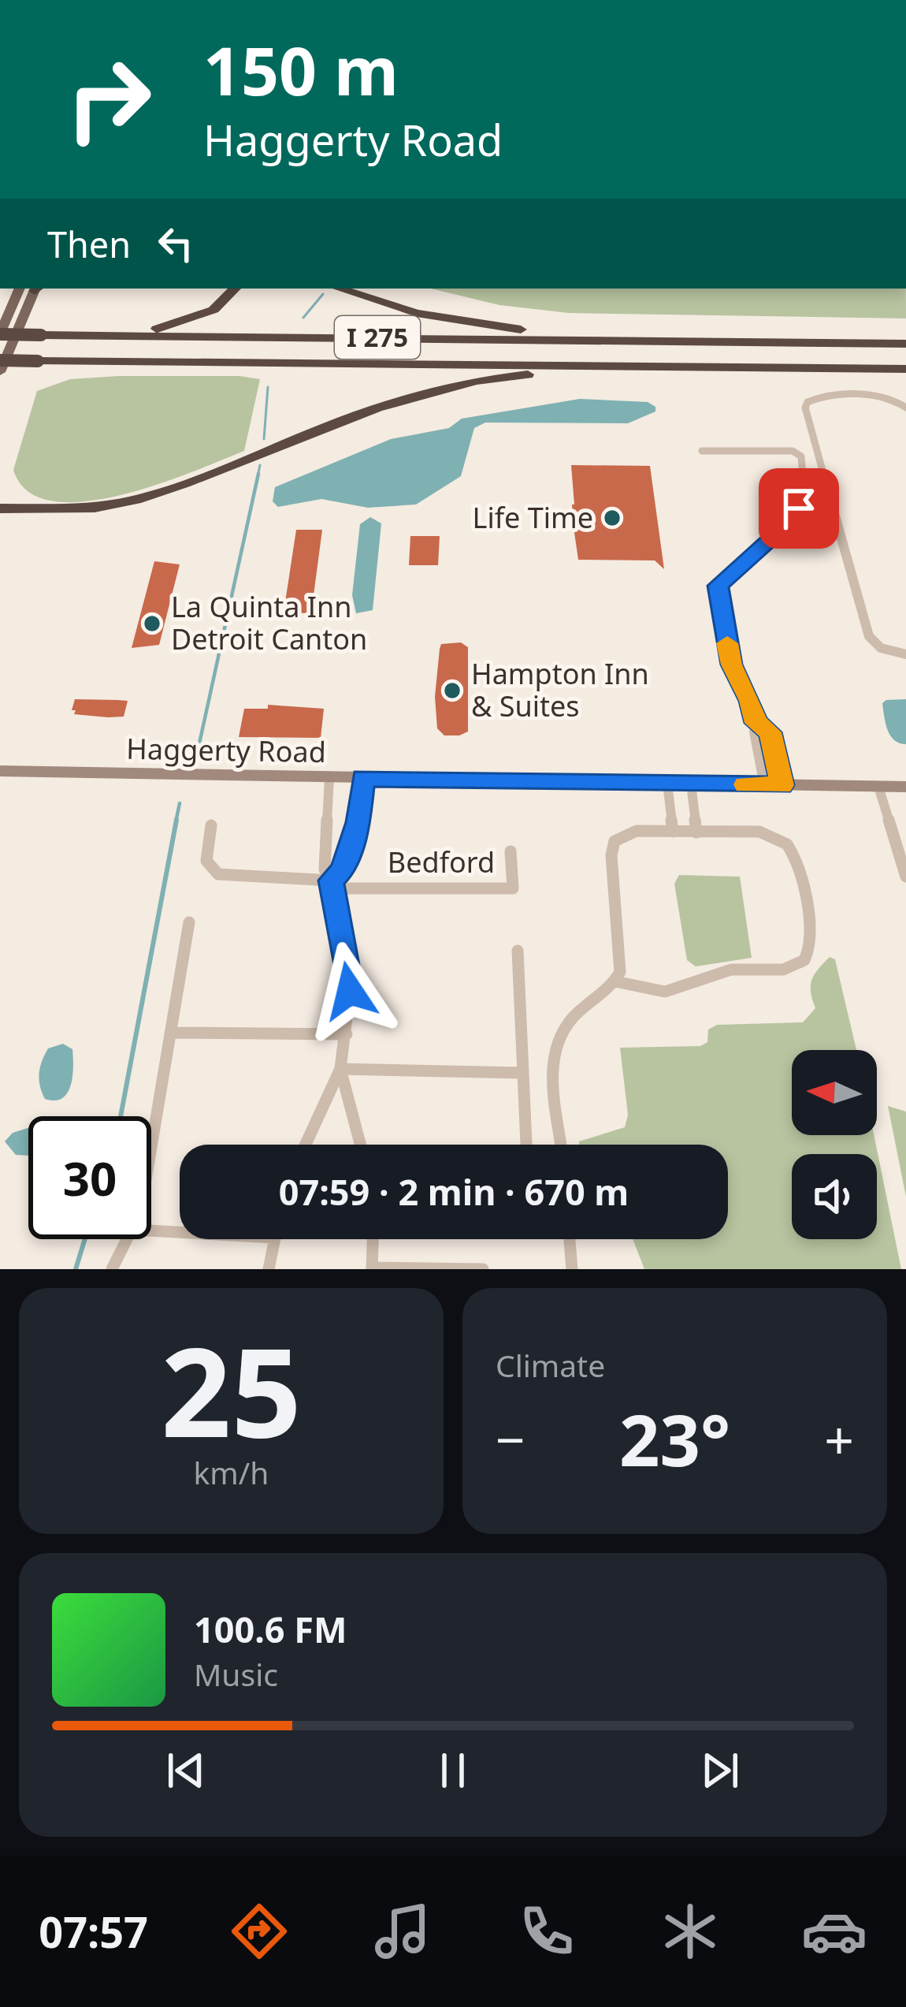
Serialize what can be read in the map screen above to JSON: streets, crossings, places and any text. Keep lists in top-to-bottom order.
{
  "streets": {
    "highway": ["I 275"],
    "main road": ["Haggerty Road"],
    "street": ["Bedford"]
  },
  "places": ["Life Time", "La Quinta Inn Detroit Canton", "Hampton Inn & Suites"],
  "north": "left",
  "page": {
    "turn": ["150 m", "Haggerty Road"],
    "then": "Then",
    "limit": "30",
    "trip": "07:59 · 2 min · 670 m",
    "tile": [
      ["25", "km/h"],
      "Climate"
    ],
    "heat": ["−", "23°", "+"],
    "song": ["100.6 FM", "Music"],
    "tabs": "07:57"
  }
}
